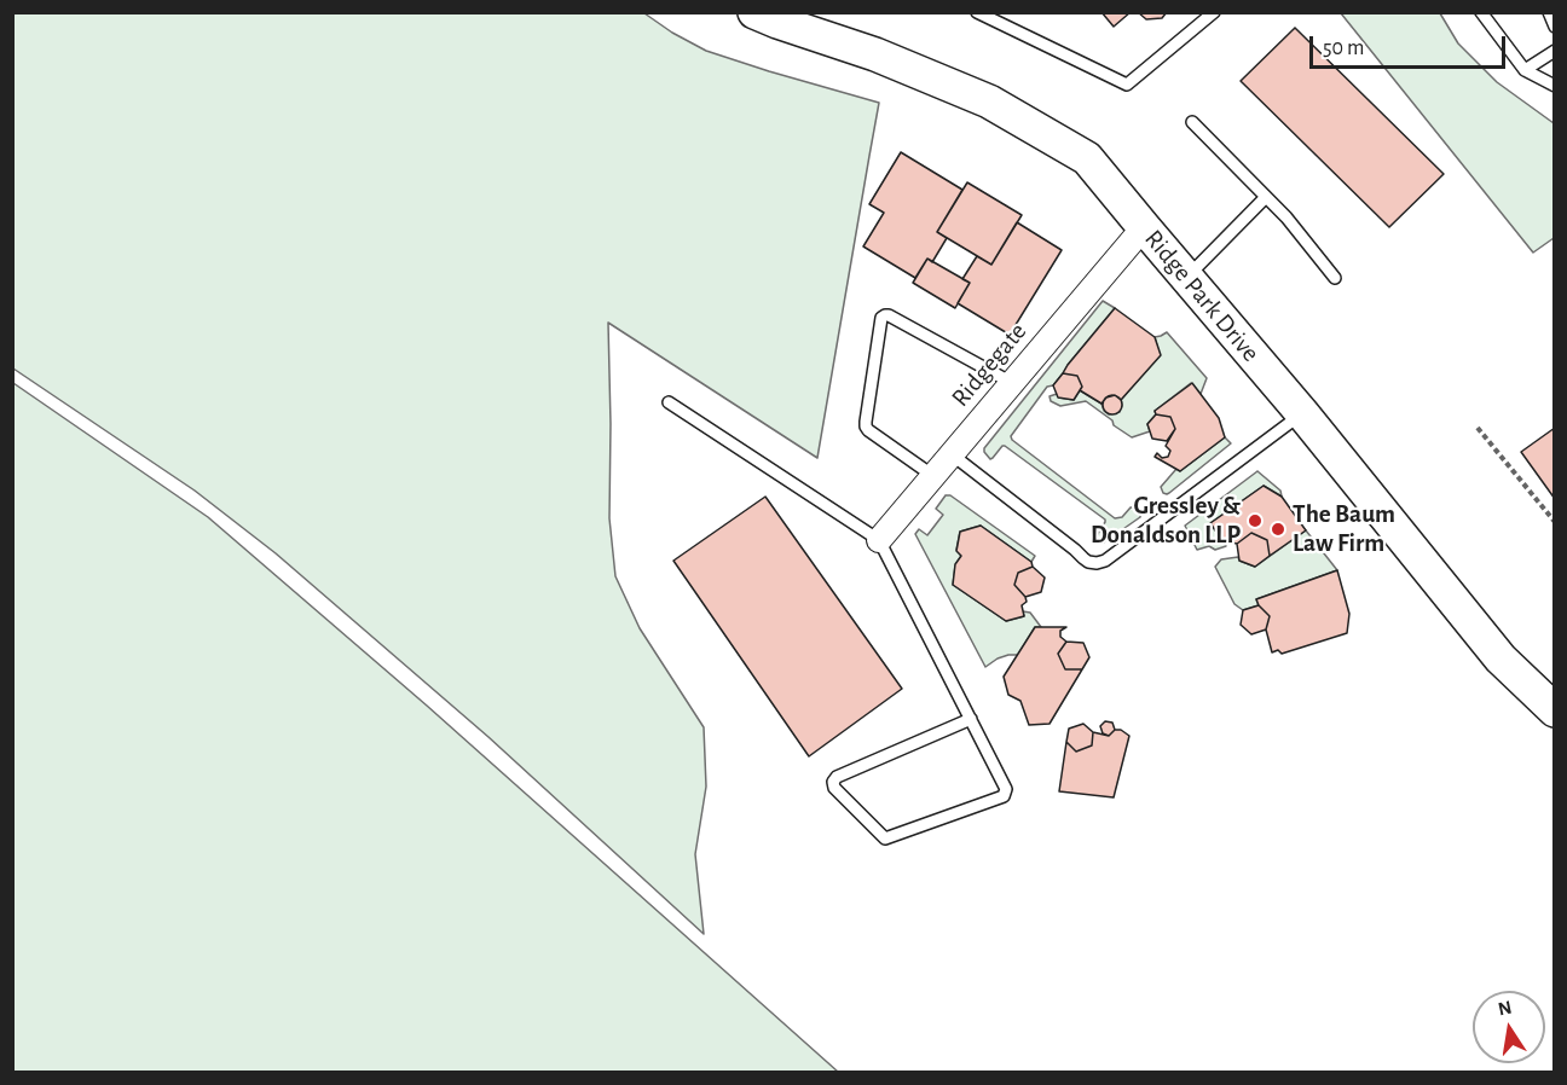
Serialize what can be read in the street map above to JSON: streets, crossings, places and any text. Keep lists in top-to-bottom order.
{
  "streets": {
    "street": ["Ridge Park Drive", "Ridgegate"]
  },
  "crossings": [
    ["Ridge Park Drive", "Ridgegate"]
  ],
  "places": ["Gressley & Donaldson LLP", "The Baum Law Firm"],
  "scale_bar": "50 m",
  "north": "top"
}
